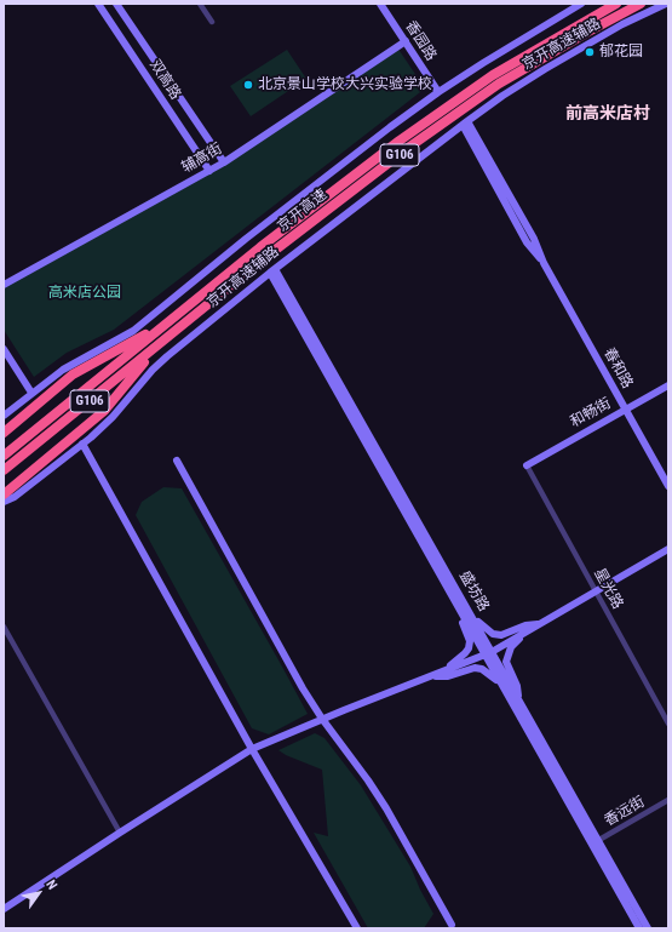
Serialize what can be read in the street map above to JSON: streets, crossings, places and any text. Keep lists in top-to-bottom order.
{
  "streets": {
    "highway": ["G106", "京开高速"],
    "street": [
      "香园路",
      "京开高速辅路",
      "双高路",
      "辅高街",
      "春和路",
      "和畅街",
      "星光路",
      "盛坊路",
      "香远街"
    ]
  },
  "crossings": [
    ["香园路", "京开高速辅路"],
    ["香园路", "辅高街"],
    ["京开高速辅路", "春和路"],
    ["京开高速辅路", "盛坊路"],
    ["双高路", "辅高街"],
    ["春和路", "和畅街"],
    ["和畅街", "星光路"],
    ["盛坊路", "香远街"]
  ],
  "districts": ["前高米店村"],
  "parks": ["高米店公园"],
  "places": ["郁花园", "北京景山学校大兴实验学校"],
  "north": "top right"
}
